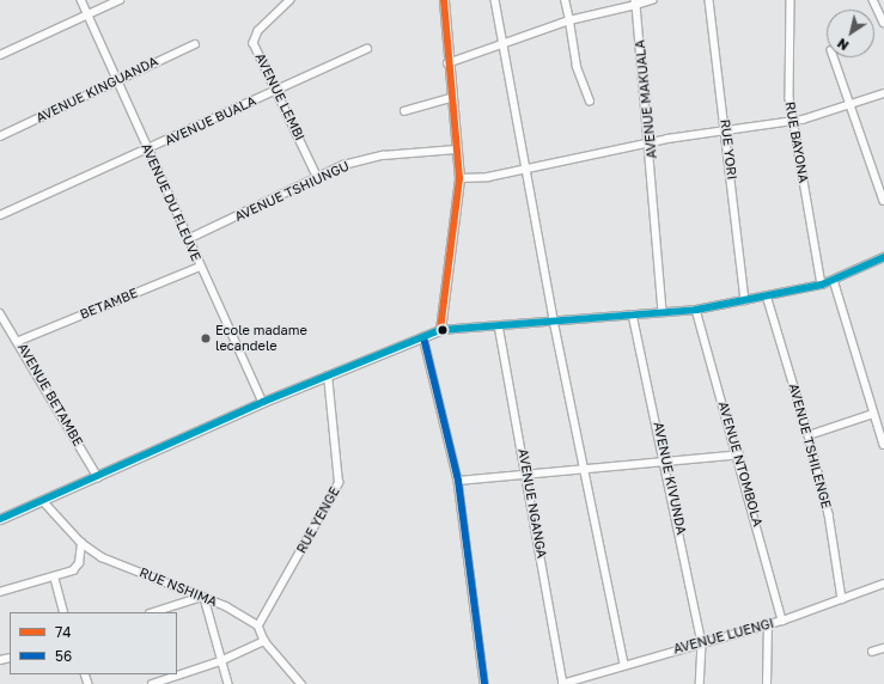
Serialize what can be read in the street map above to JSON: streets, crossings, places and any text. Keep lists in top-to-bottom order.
{
  "streets": {
    "street": [
      "AVENUE KINGUANDA",
      "AVENUE LEMBI",
      "AVENUE MAKUALA",
      "AVENUE BUALA",
      "RUE BAYONA",
      "RUE YORI",
      "AVENUE TSHIUNGU",
      "AVENUE DU FLEUVE",
      "BETAMBE",
      "AVENUE BETAMBE",
      "AVENUE TSHILENGE",
      "AVENUE NTOMBOLA",
      "AVENUE KIVUNDA",
      "AVENUE NGANGA",
      "RUE YENGE",
      "RUE NSHIMA",
      "AVENUE LUENGI"
    ]
  },
  "crossings": [
    ["AVENUE KINGUANDA", "AVENUE DU FLEUVE"],
    ["AVENUE LEMBI", "AVENUE BUALA"],
    ["AVENUE LEMBI", "AVENUE TSHIUNGU"],
    ["AVENUE BUALA", "AVENUE DU FLEUVE"],
    ["AVENUE TSHIUNGU", "AVENUE DU FLEUVE"],
    ["AVENUE DU FLEUVE", "BETAMBE"],
    ["BETAMBE", "AVENUE BETAMBE"],
    ["AVENUE TSHILENGE", "AVENUE LUENGI"],
    ["AVENUE NTOMBOLA", "AVENUE LUENGI"],
    ["AVENUE KIVUNDA", "AVENUE LUENGI"],
    ["AVENUE NGANGA", "AVENUE LUENGI"],
    ["RUE YENGE", "RUE NSHIMA"]
  ],
  "places": ["Ecole madame lecandele"],
  "lines": ["transit line 74", "transit line 56"],
  "legend": ["74", "56"],
  "north": "bottom left"
}
